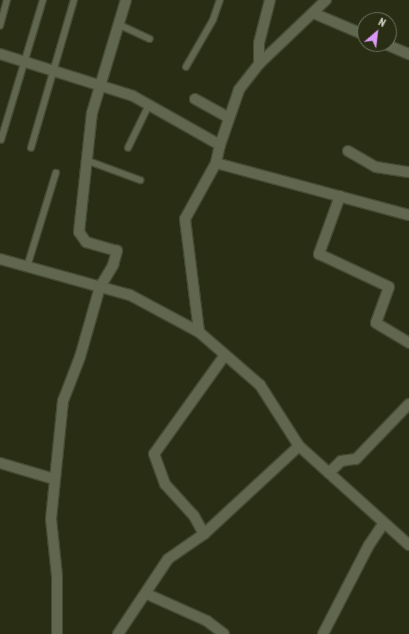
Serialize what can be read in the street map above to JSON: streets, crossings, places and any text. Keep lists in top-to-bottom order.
{
  "north": "top right"
}
